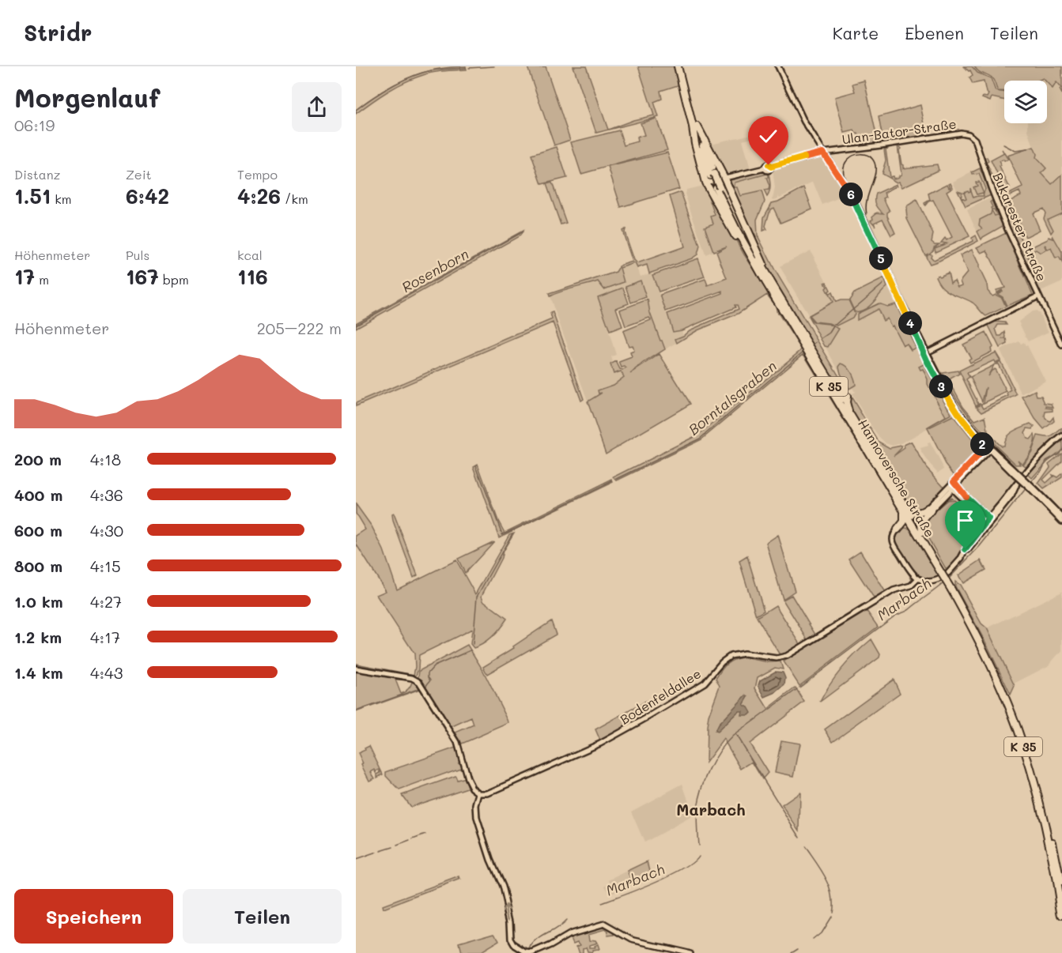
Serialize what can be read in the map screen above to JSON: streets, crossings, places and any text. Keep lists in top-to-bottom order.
{
  "streets": {
    "highway": ["K 35", "Hannoversche Straße"],
    "street": ["Ulan-Bator-Straße", "Bukarester Straße", "Bodenfeldallee"]
  },
  "crossings": [
    ["Ulan-Bator-Straße", "Bukarester Straße"]
  ],
  "districts": ["Marbach"],
  "water": ["Rosenborn", "Borntalsgraben", "Marbach"],
  "page": {
    "header": "Stridr",
    "nav": ["Karte", "Ebenen", "Teilen"],
    "heading": ["Morgenlauf", "06:19"],
    "stats": [
      ["Distanz", "1.51 km"],
      ["Zeit", "6:42"],
      ["Tempo", "4:26 /km"],
      ["Höhenmeter", "17 m"],
      ["Puls", "167 bpm"],
      ["kcal", "116"]
    ],
    "pins": [
      "6",
      "5",
      "4",
      "3",
      "2"
    ],
    "chart": ["Höhenmeter", "205–222 m"],
    "list": [
      {
        "name": "200 m",
        "note": "4:18"
      },
      {
        "name": "400 m",
        "note": "4:36"
      },
      {
        "name": "600 m",
        "note": "4:30"
      },
      {
        "name": "800 m",
        "note": "4:15"
      },
      {
        "name": "1.0 km",
        "note": "4:27"
      },
      {
        "name": "1.2 km",
        "note": "4:17"
      },
      {
        "name": "1.4 km",
        "note": "4:43"
      }
    ],
    "buttons": ["Speichern", "Teilen"]
  }
}
